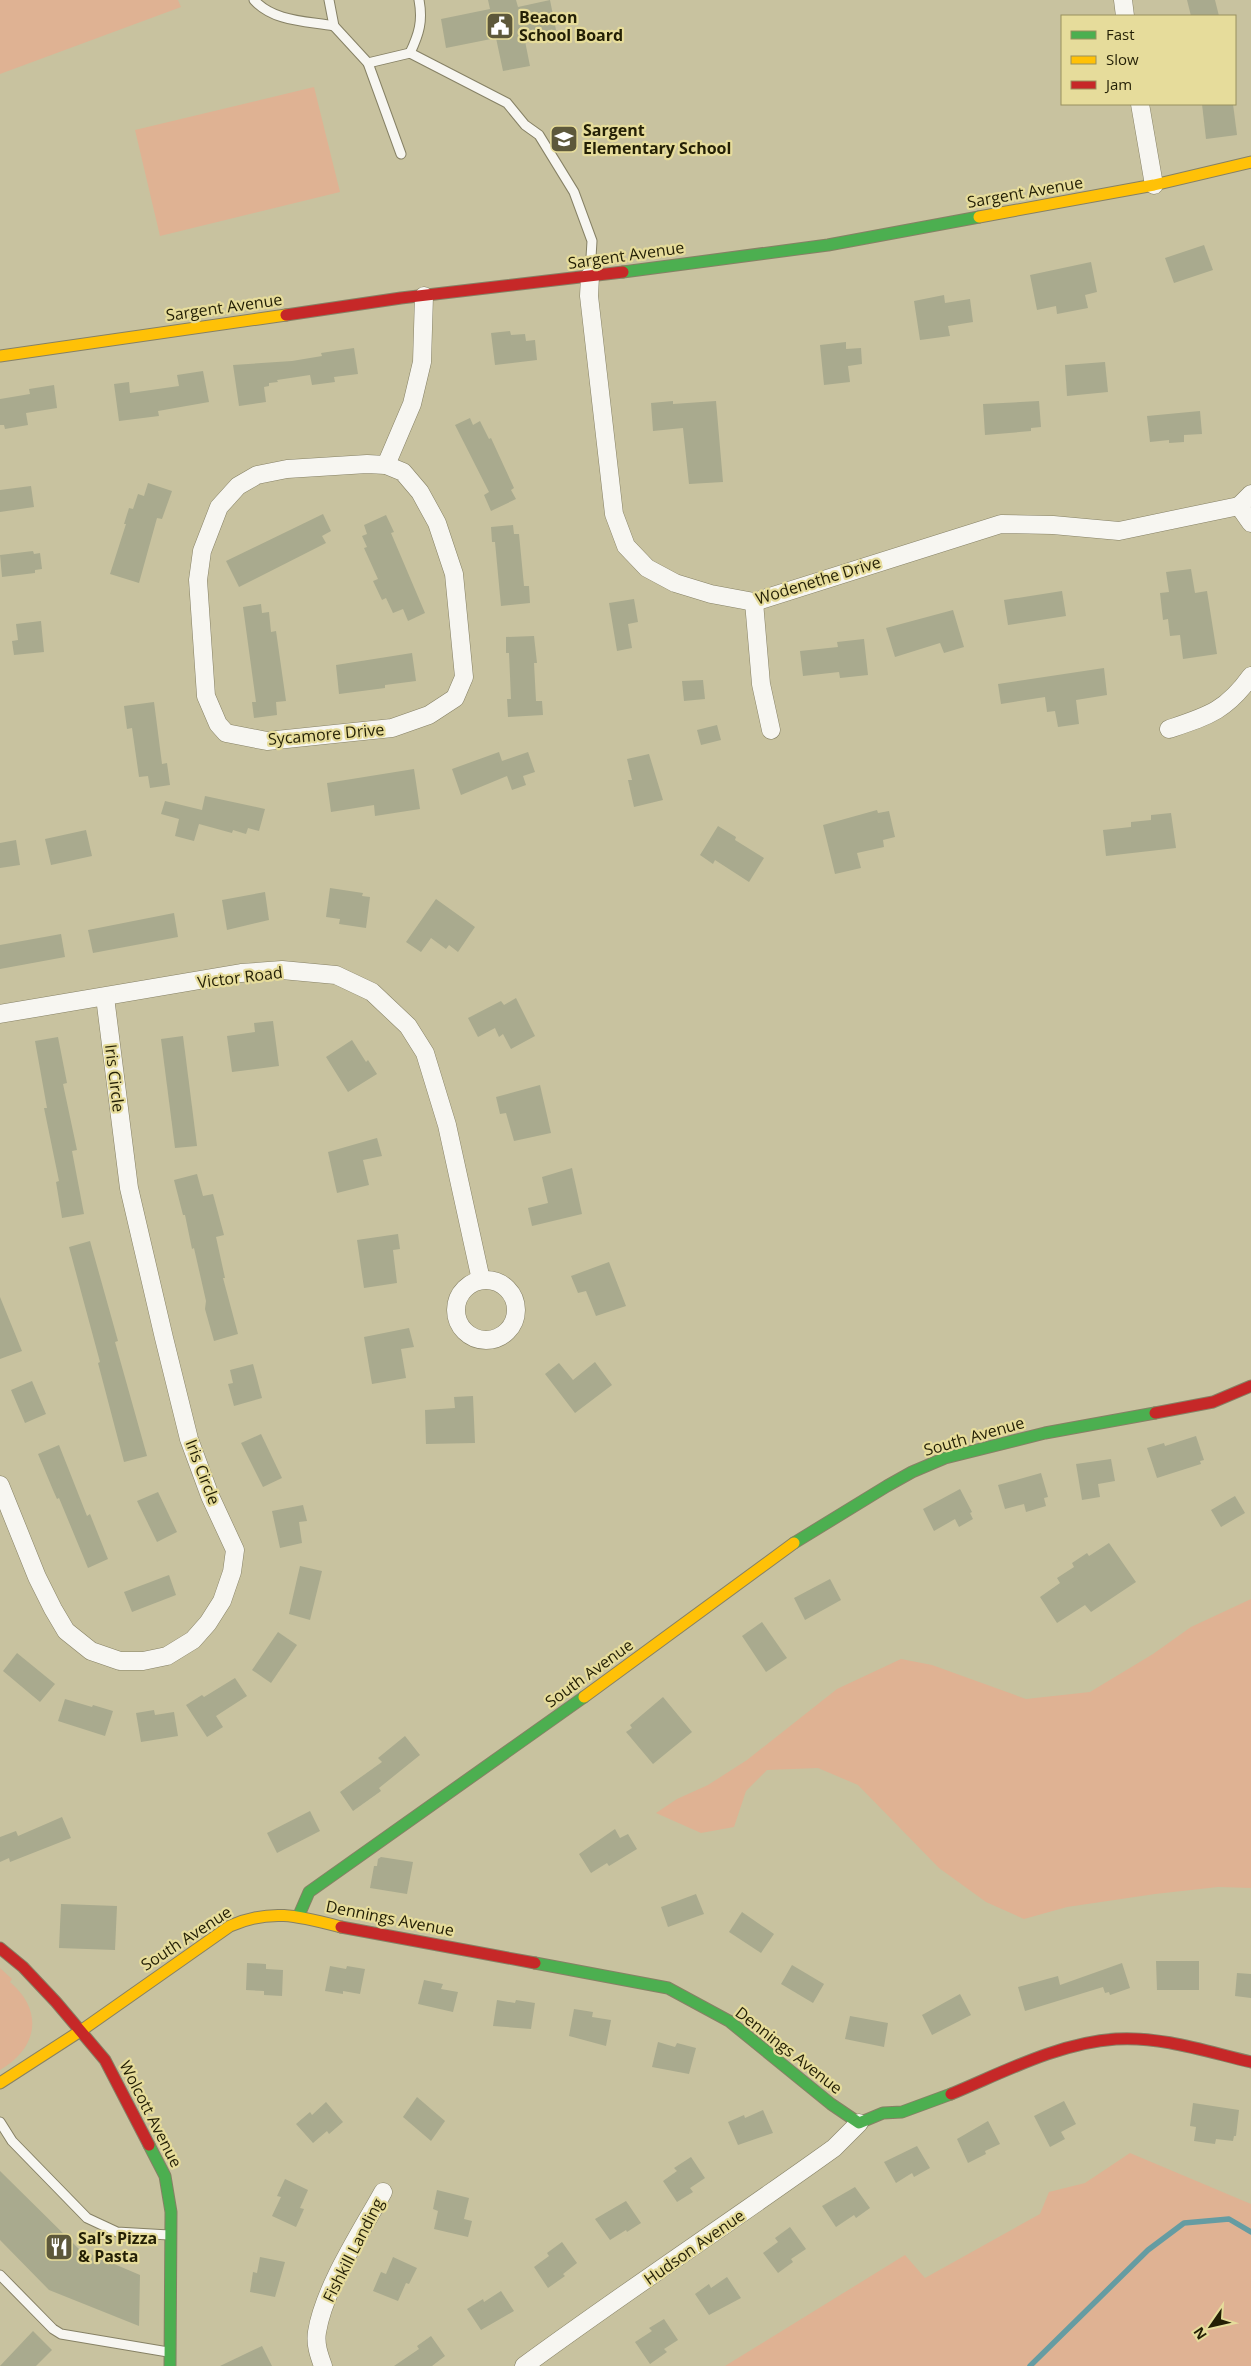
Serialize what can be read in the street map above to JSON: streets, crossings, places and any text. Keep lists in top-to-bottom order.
{
  "streets": {
    "street": [
      "Sargent Avenue",
      "Wodenethe Drive",
      "Sycamore Drive",
      "Victor Road",
      "Iris Circle",
      "South Avenue",
      "Dennings Avenue",
      "Wolcott Avenue",
      "Hudson Avenue",
      "Fishkill Landing"
    ]
  },
  "crossings": [
    ["Sargent Avenue", "Wodenethe Drive"],
    ["Victor Road", "Iris Circle"],
    ["South Avenue", "Dennings Avenue"],
    ["South Avenue", "Wolcott Avenue"],
    ["Dennings Avenue", "Hudson Avenue"]
  ],
  "places": {
    "public building": ["Beacon School Board"],
    "school or university": ["Sargent Elementary School"],
    "restaurant": ["Sal’s Pizza & Pasta"]
  },
  "legend": ["Fast", "Slow", "Jam"],
  "north": "bottom left"
}
